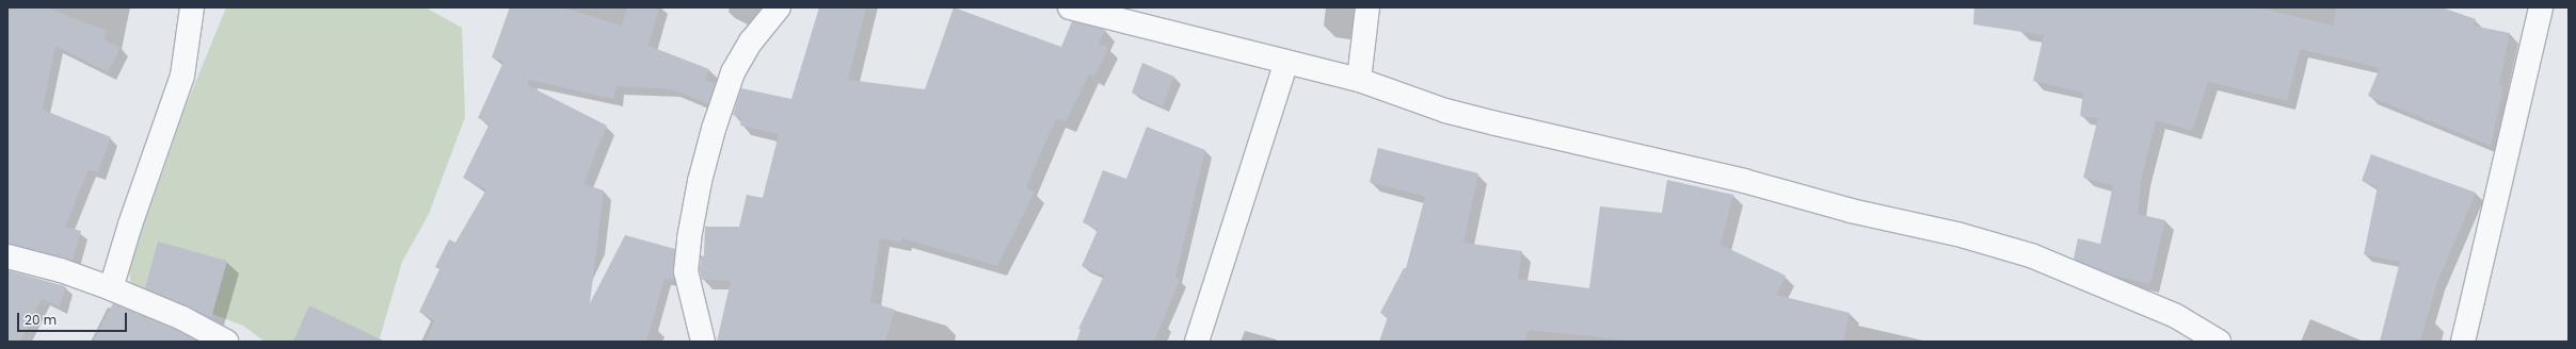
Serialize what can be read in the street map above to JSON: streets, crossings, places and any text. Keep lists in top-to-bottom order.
{
  "scale_bar": "20 m"
}
